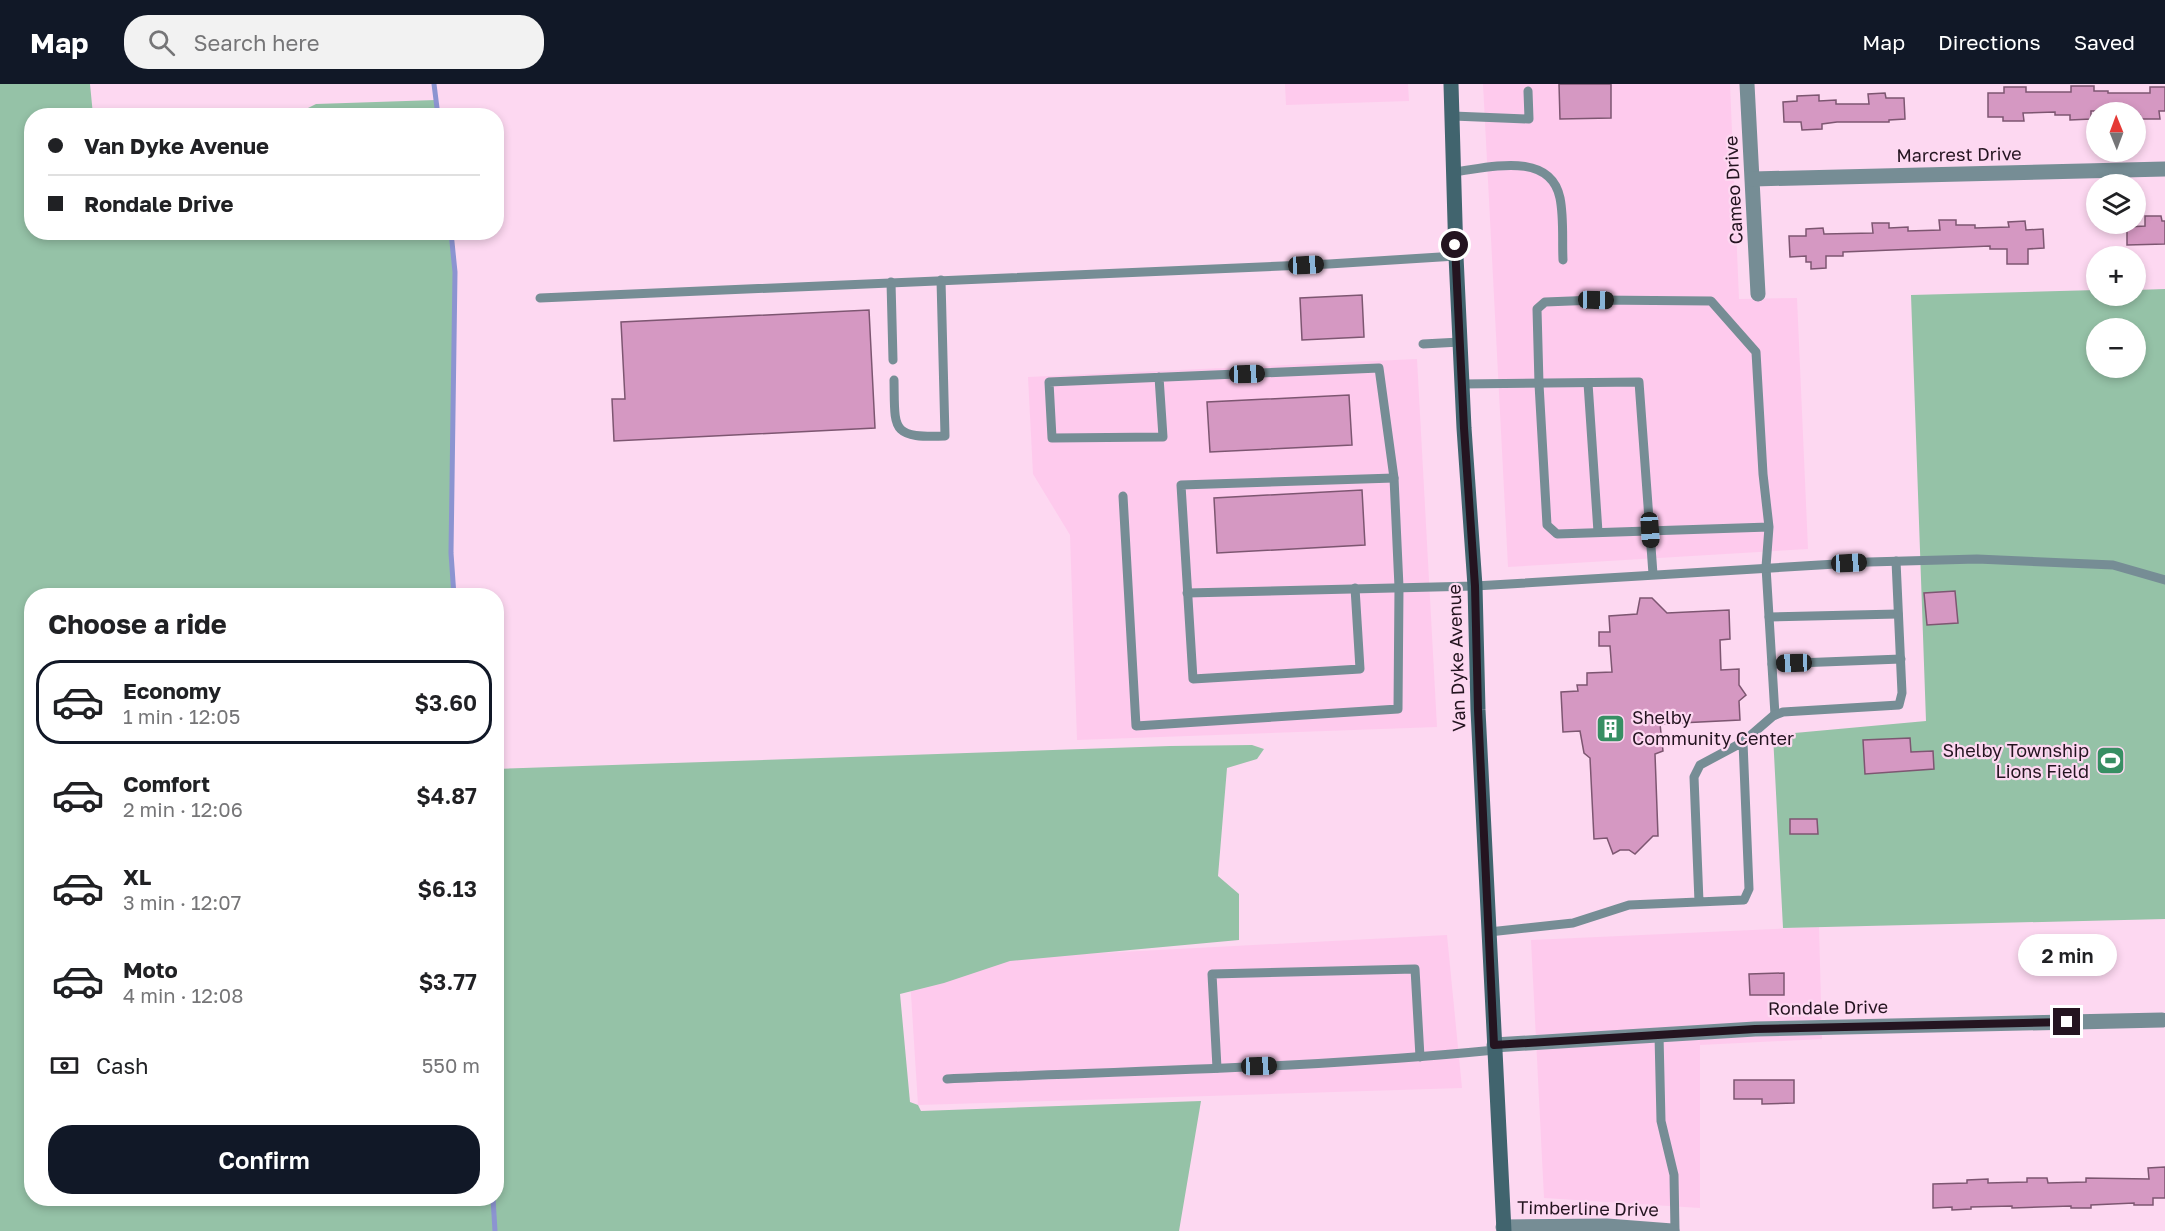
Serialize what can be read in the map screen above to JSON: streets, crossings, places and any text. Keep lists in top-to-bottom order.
{
  "streets": {
    "main road": ["Van Dyke Avenue"],
    "street": [
      "Marcrest Drive",
      "Cameo Drive",
      "Rondale Drive",
      "Timberline Drive"
    ]
  },
  "crossings": [
    ["Marcrest Drive", "Cameo Drive"],
    ["Van Dyke Avenue", "Rondale Drive"],
    ["Van Dyke Avenue", "Timberline Drive"]
  ],
  "places": {
    "building": ["Shelby Community Center"],
    "sports": ["Shelby Township Lions Field"]
  },
  "north": "top",
  "page": {
    "header": "Map",
    "search": "Search here",
    "nav": ["Map", "Directions", "Saved"],
    "map_buttons": ["+", "−"],
    "banner": ["Van Dyke Avenue", "Rondale Drive"],
    "heading": "Choose a ride",
    "list": [
      {
        "name": "Economy",
        "note": "1 min · 12:05",
        "value": "$3.60"
      },
      {
        "name": "Comfort",
        "note": "2 min · 12:06",
        "value": "$4.87"
      },
      {
        "name": "XL",
        "note": "3 min · 12:07",
        "value": "$6.13"
      },
      {
        "name": "Moto",
        "note": "4 min · 12:08",
        "value": "$3.77"
      }
    ],
    "bubble": "2 min",
    "pay": ["Cash", "550 m"],
    "buttons": "Confirm"
  }
}
